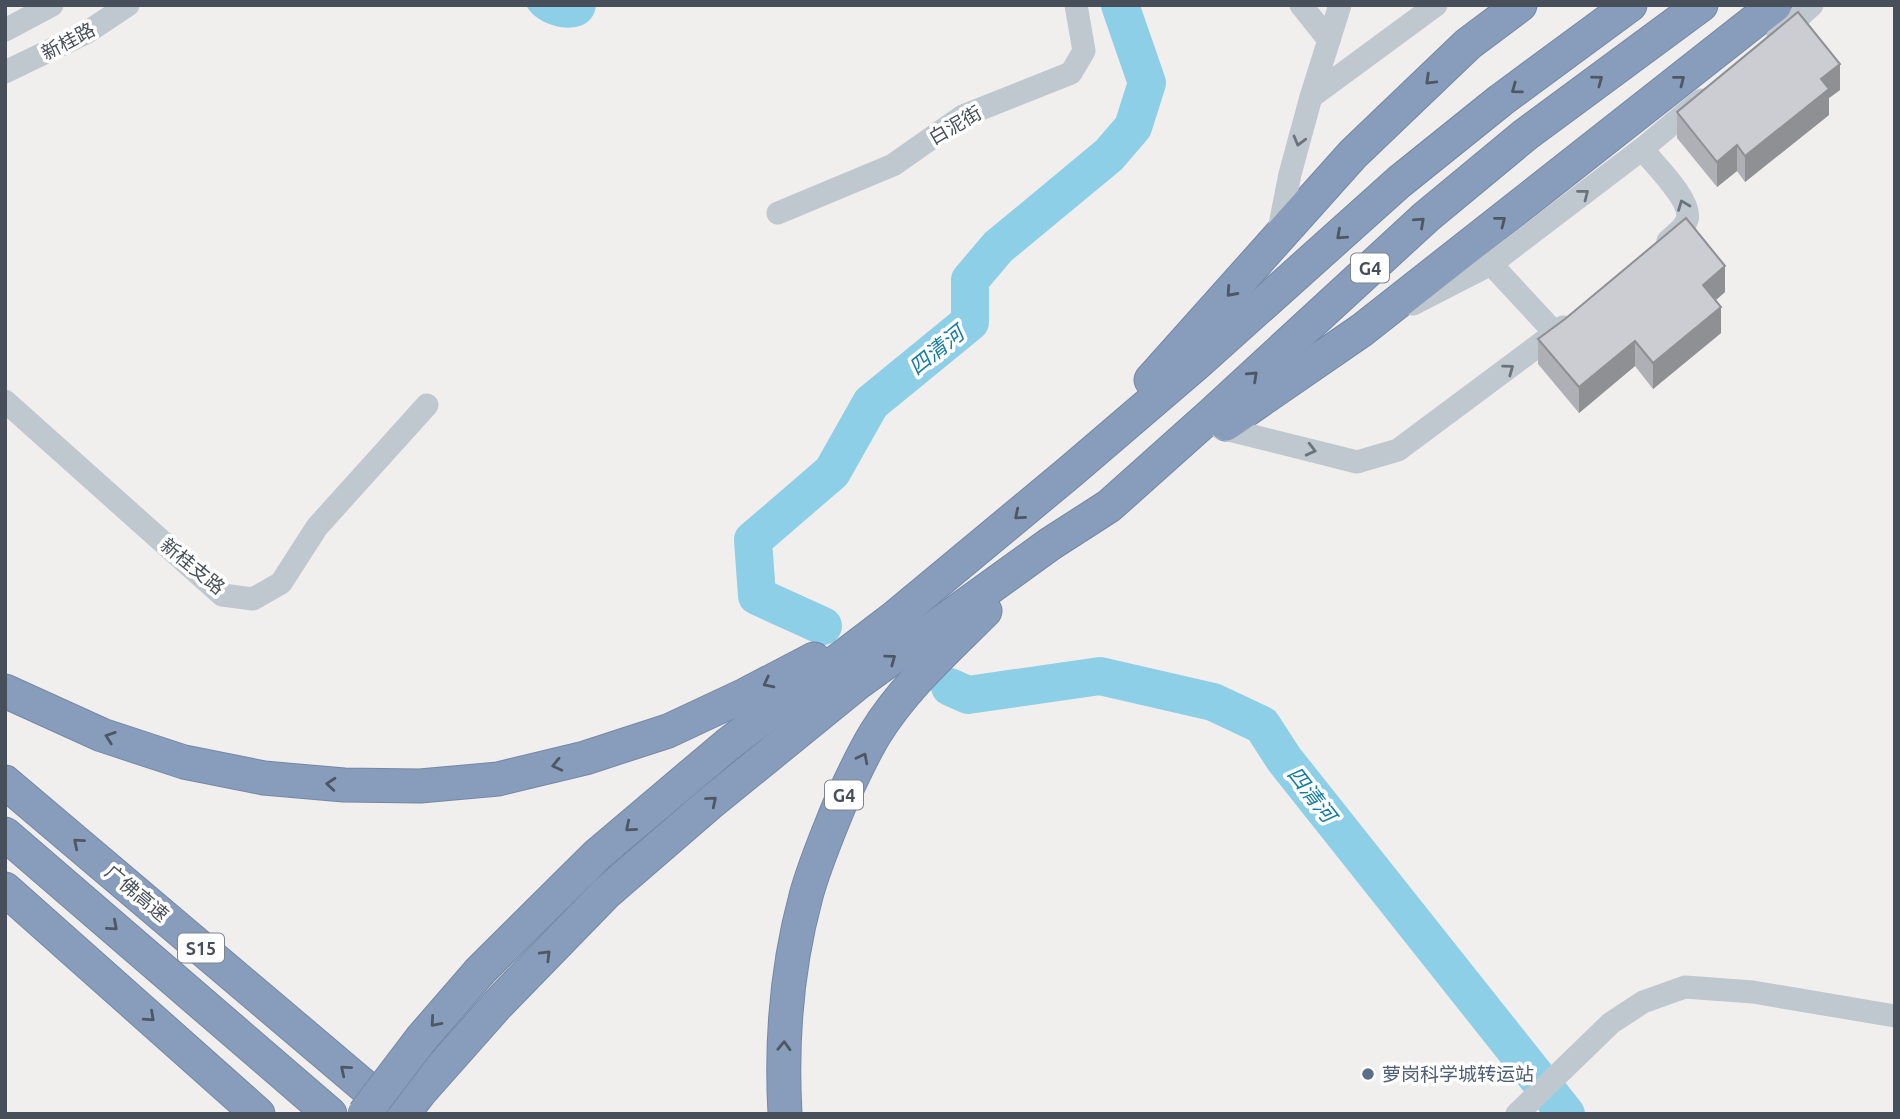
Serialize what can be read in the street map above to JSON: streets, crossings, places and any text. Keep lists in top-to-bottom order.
{
  "streets": {
    "highway": ["G4", "广佛高速", "S15"],
    "street": ["新桂路", "白泥街", "新桂支路"]
  },
  "water": ["四清河"],
  "places": ["萝岗科学城转运站"]
}
